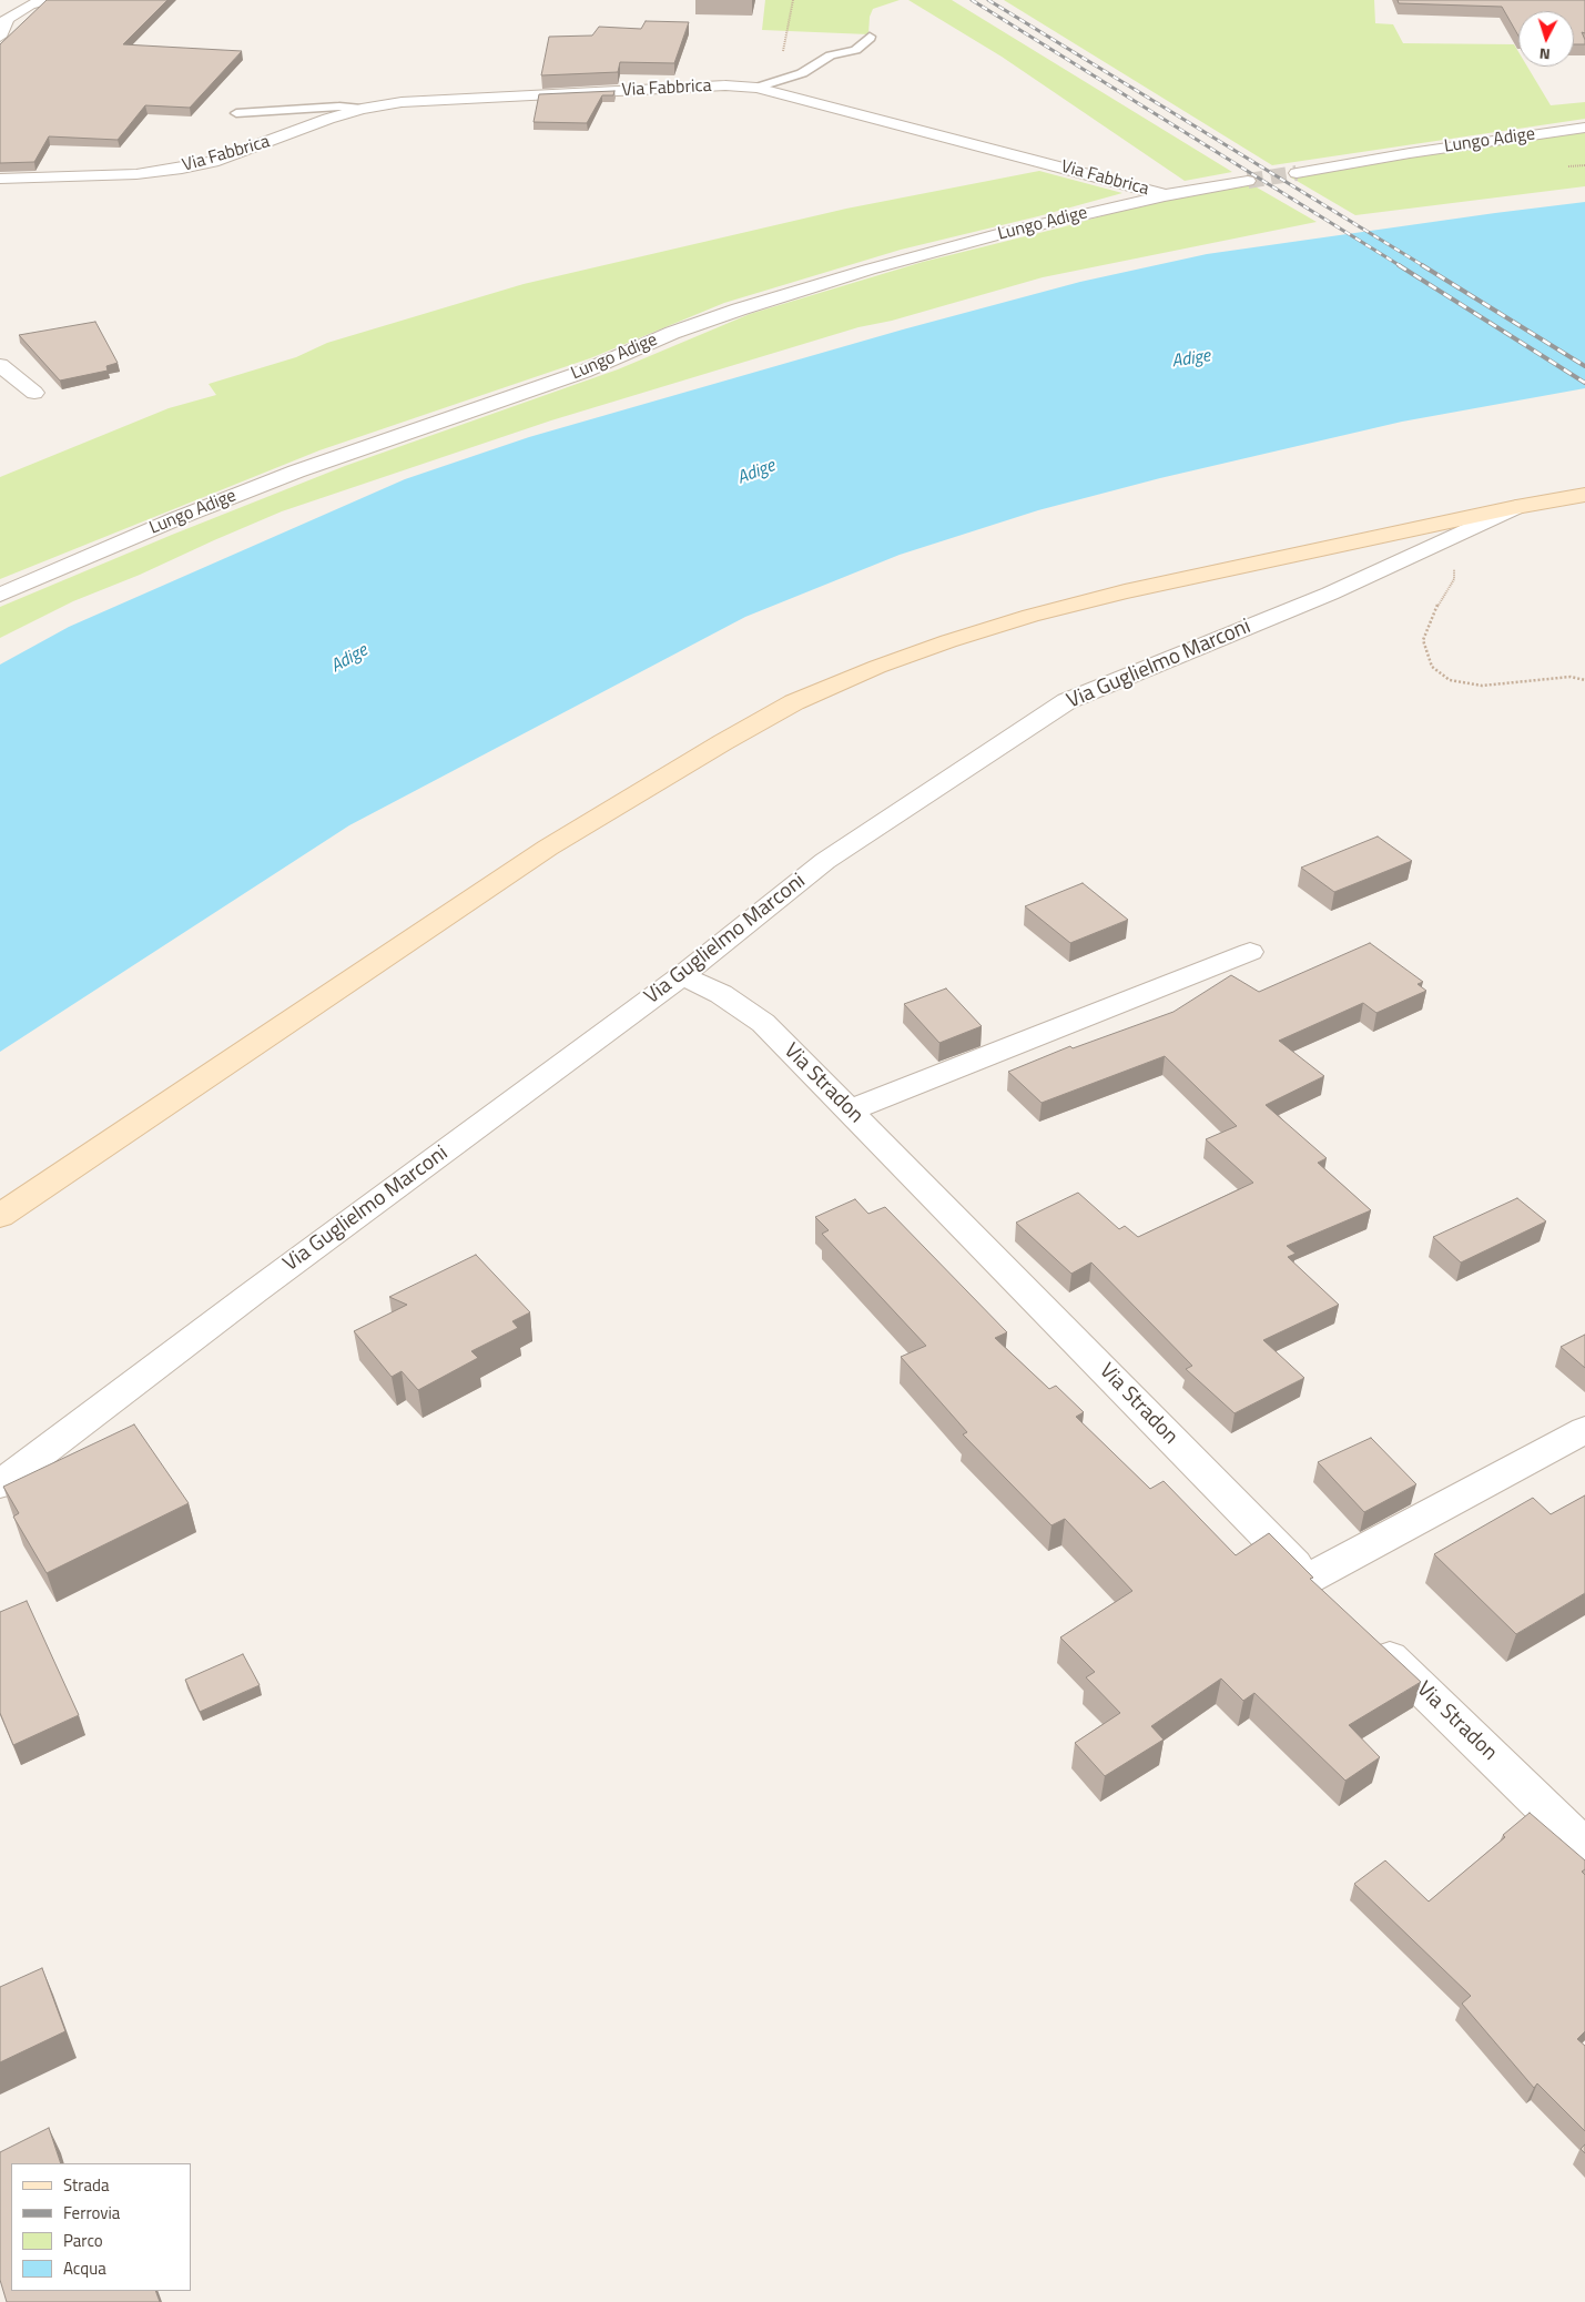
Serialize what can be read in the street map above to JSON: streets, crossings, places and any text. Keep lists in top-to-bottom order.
{
  "streets": {
    "street": [
      "Via Fabbrica",
      "Lungo Adige",
      "Via Guglielmo Marconi",
      "Via Stradon"
    ]
  },
  "crossings": [
    ["Via Fabbrica", "Lungo Adige"],
    ["Via Guglielmo Marconi", "Via Stradon"]
  ],
  "water": ["Adige"],
  "legend": [
    "Strada",
    "Ferrovia",
    "Parco",
    "Acqua"
  ],
  "north": "bottom"
}
